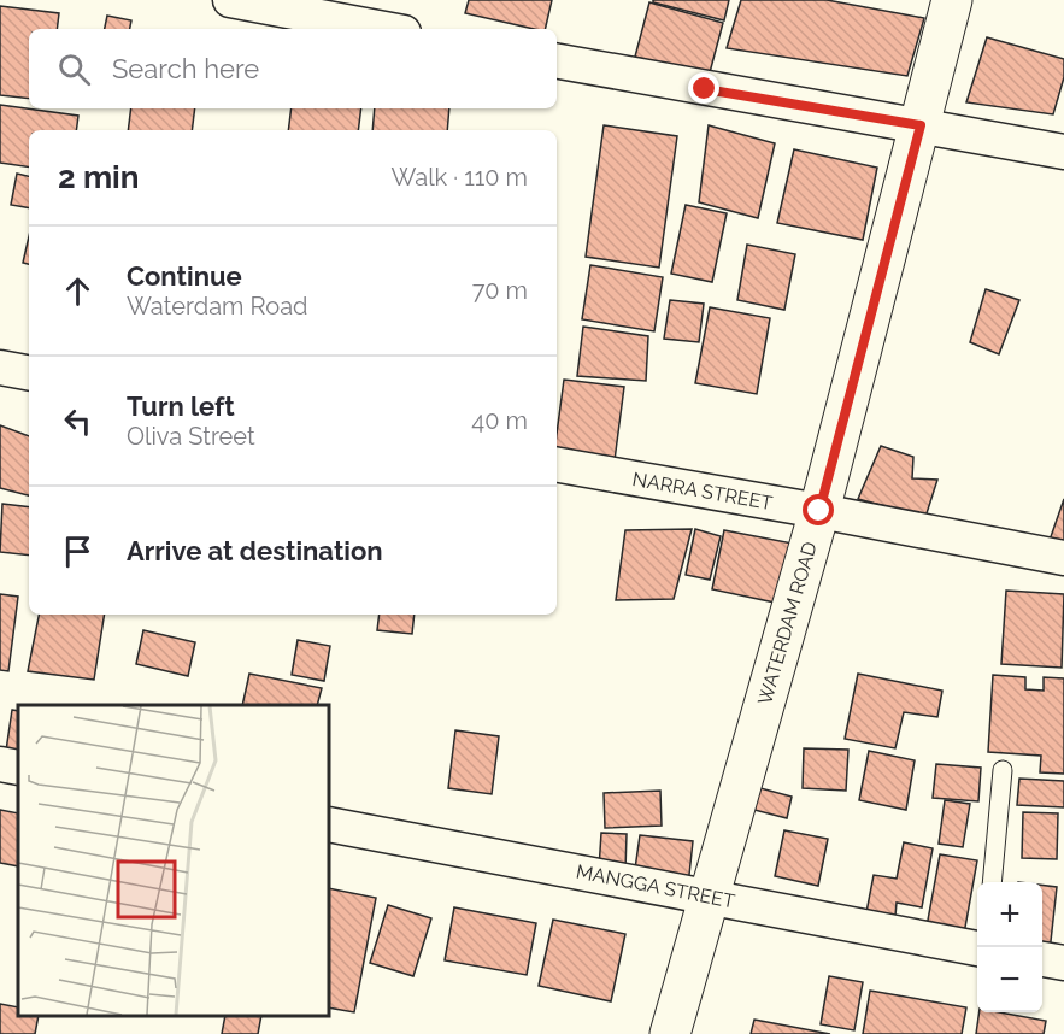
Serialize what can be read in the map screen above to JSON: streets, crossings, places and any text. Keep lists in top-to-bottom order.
{
  "streets": {
    "street": ["NARRA STREET", "WATERDAM ROAD", "MANGGA STREET"]
  },
  "crossings": [
    ["NARRA STREET", "WATERDAM ROAD"],
    ["WATERDAM ROAD", "MANGGA STREET"]
  ],
  "page": {
    "search": "Search here",
    "heading": ["2 min", "Walk · 110 m"],
    "list": [
      ["Continue", "Waterdam Road", "70 m"],
      ["Turn left", "Oliva Street", "40 m"],
      "Arrive at destination"
    ],
    "map_buttons": ["+", "−"]
  }
}
